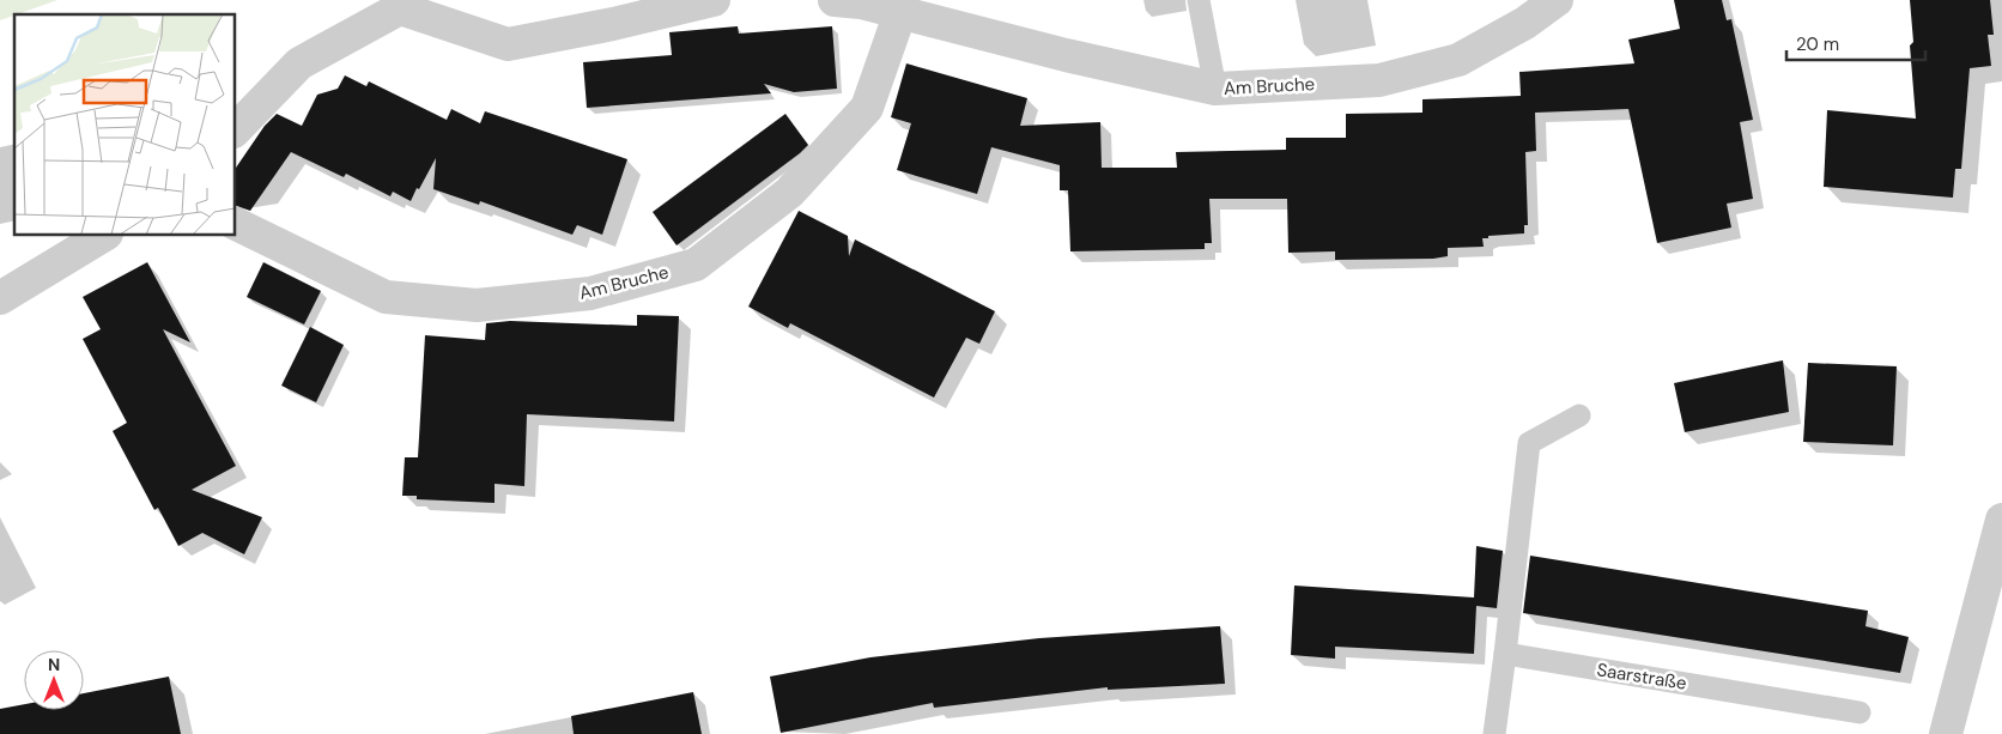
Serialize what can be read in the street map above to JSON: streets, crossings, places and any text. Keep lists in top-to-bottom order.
{
  "streets": {
    "street": ["Am Bruche"],
    "lane": ["Saarstraße"]
  },
  "scale_bar": "20 m",
  "north": "top"
}
